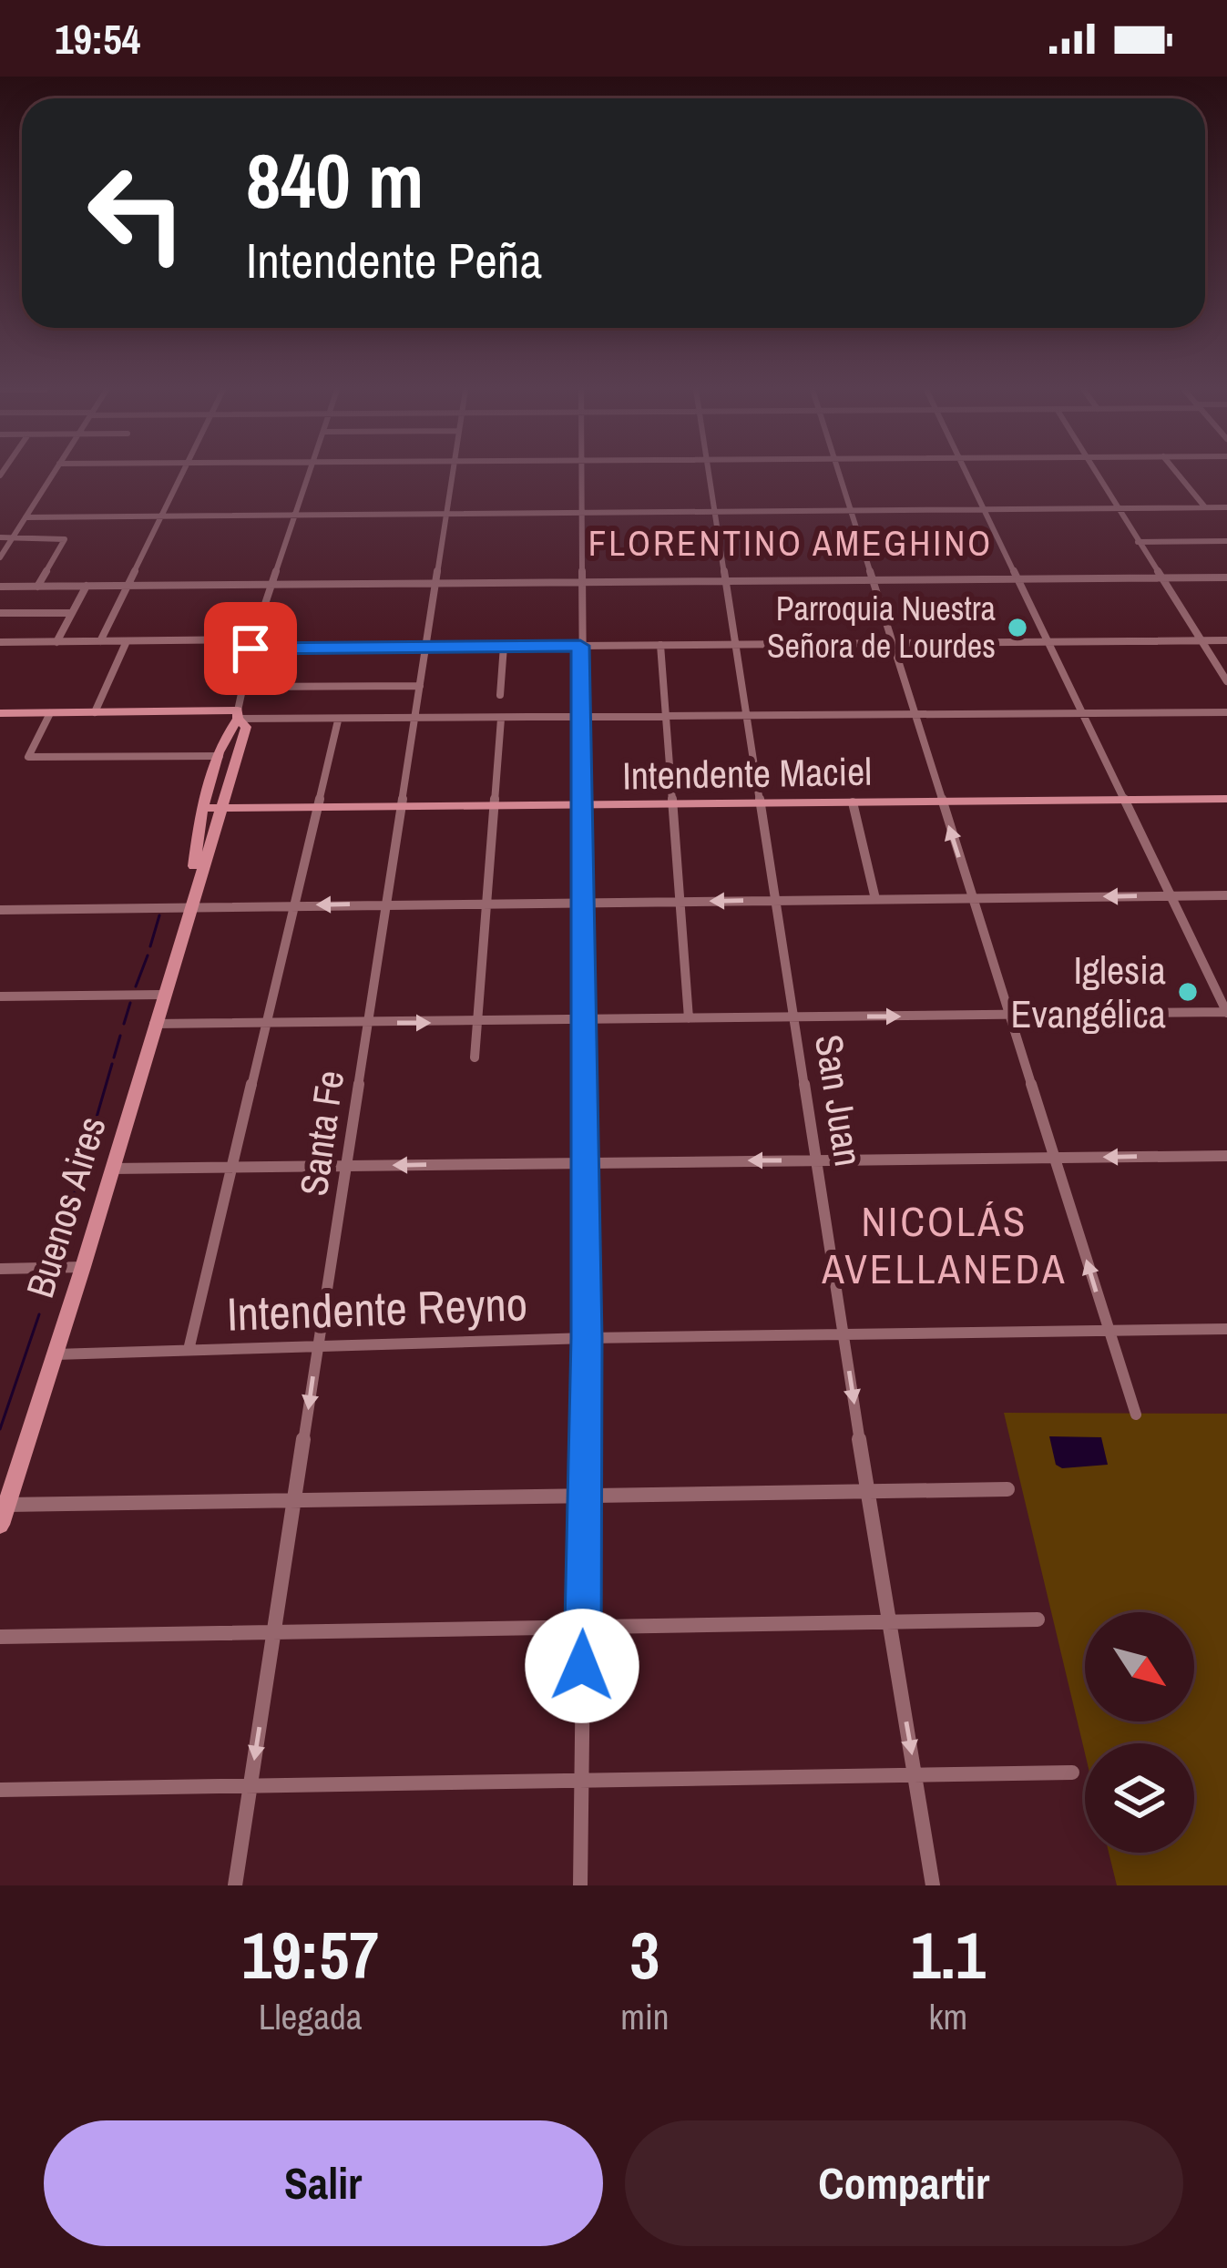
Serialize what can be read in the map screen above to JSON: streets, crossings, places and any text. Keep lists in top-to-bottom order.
{
  "streets": {
    "main road": ["Intendente Maciel", "Buenos Aires"],
    "street": ["San Juan", "Santa Fe", "Intendente Reyno"]
  },
  "crossings": [
    ["Intendente Maciel", "San Juan"],
    ["Intendente Maciel", "Santa Fe"],
    ["Intendente Maciel", "Buenos Aires"],
    ["San Juan", "Intendente Reyno"],
    ["Santa Fe", "Intendente Reyno"],
    ["Buenos Aires", "Intendente Reyno"]
  ],
  "districts": ["FLORENTINO AMEGHINO", "NICOLÁS AVELLANEDA"],
  "places": ["Parroquia Nuestra Señora de Lourdes", "Iglesia Evangélica"],
  "north": "bottom right",
  "page": {
    "status": "19:54",
    "turn": ["840 m", "Intendente Peña"],
    "eta": [
      "19:57",
      "Llegada",
      "3",
      "min",
      "1.1",
      "km"
    ],
    "buttons": ["Salir", "Compartir"]
  }
}
